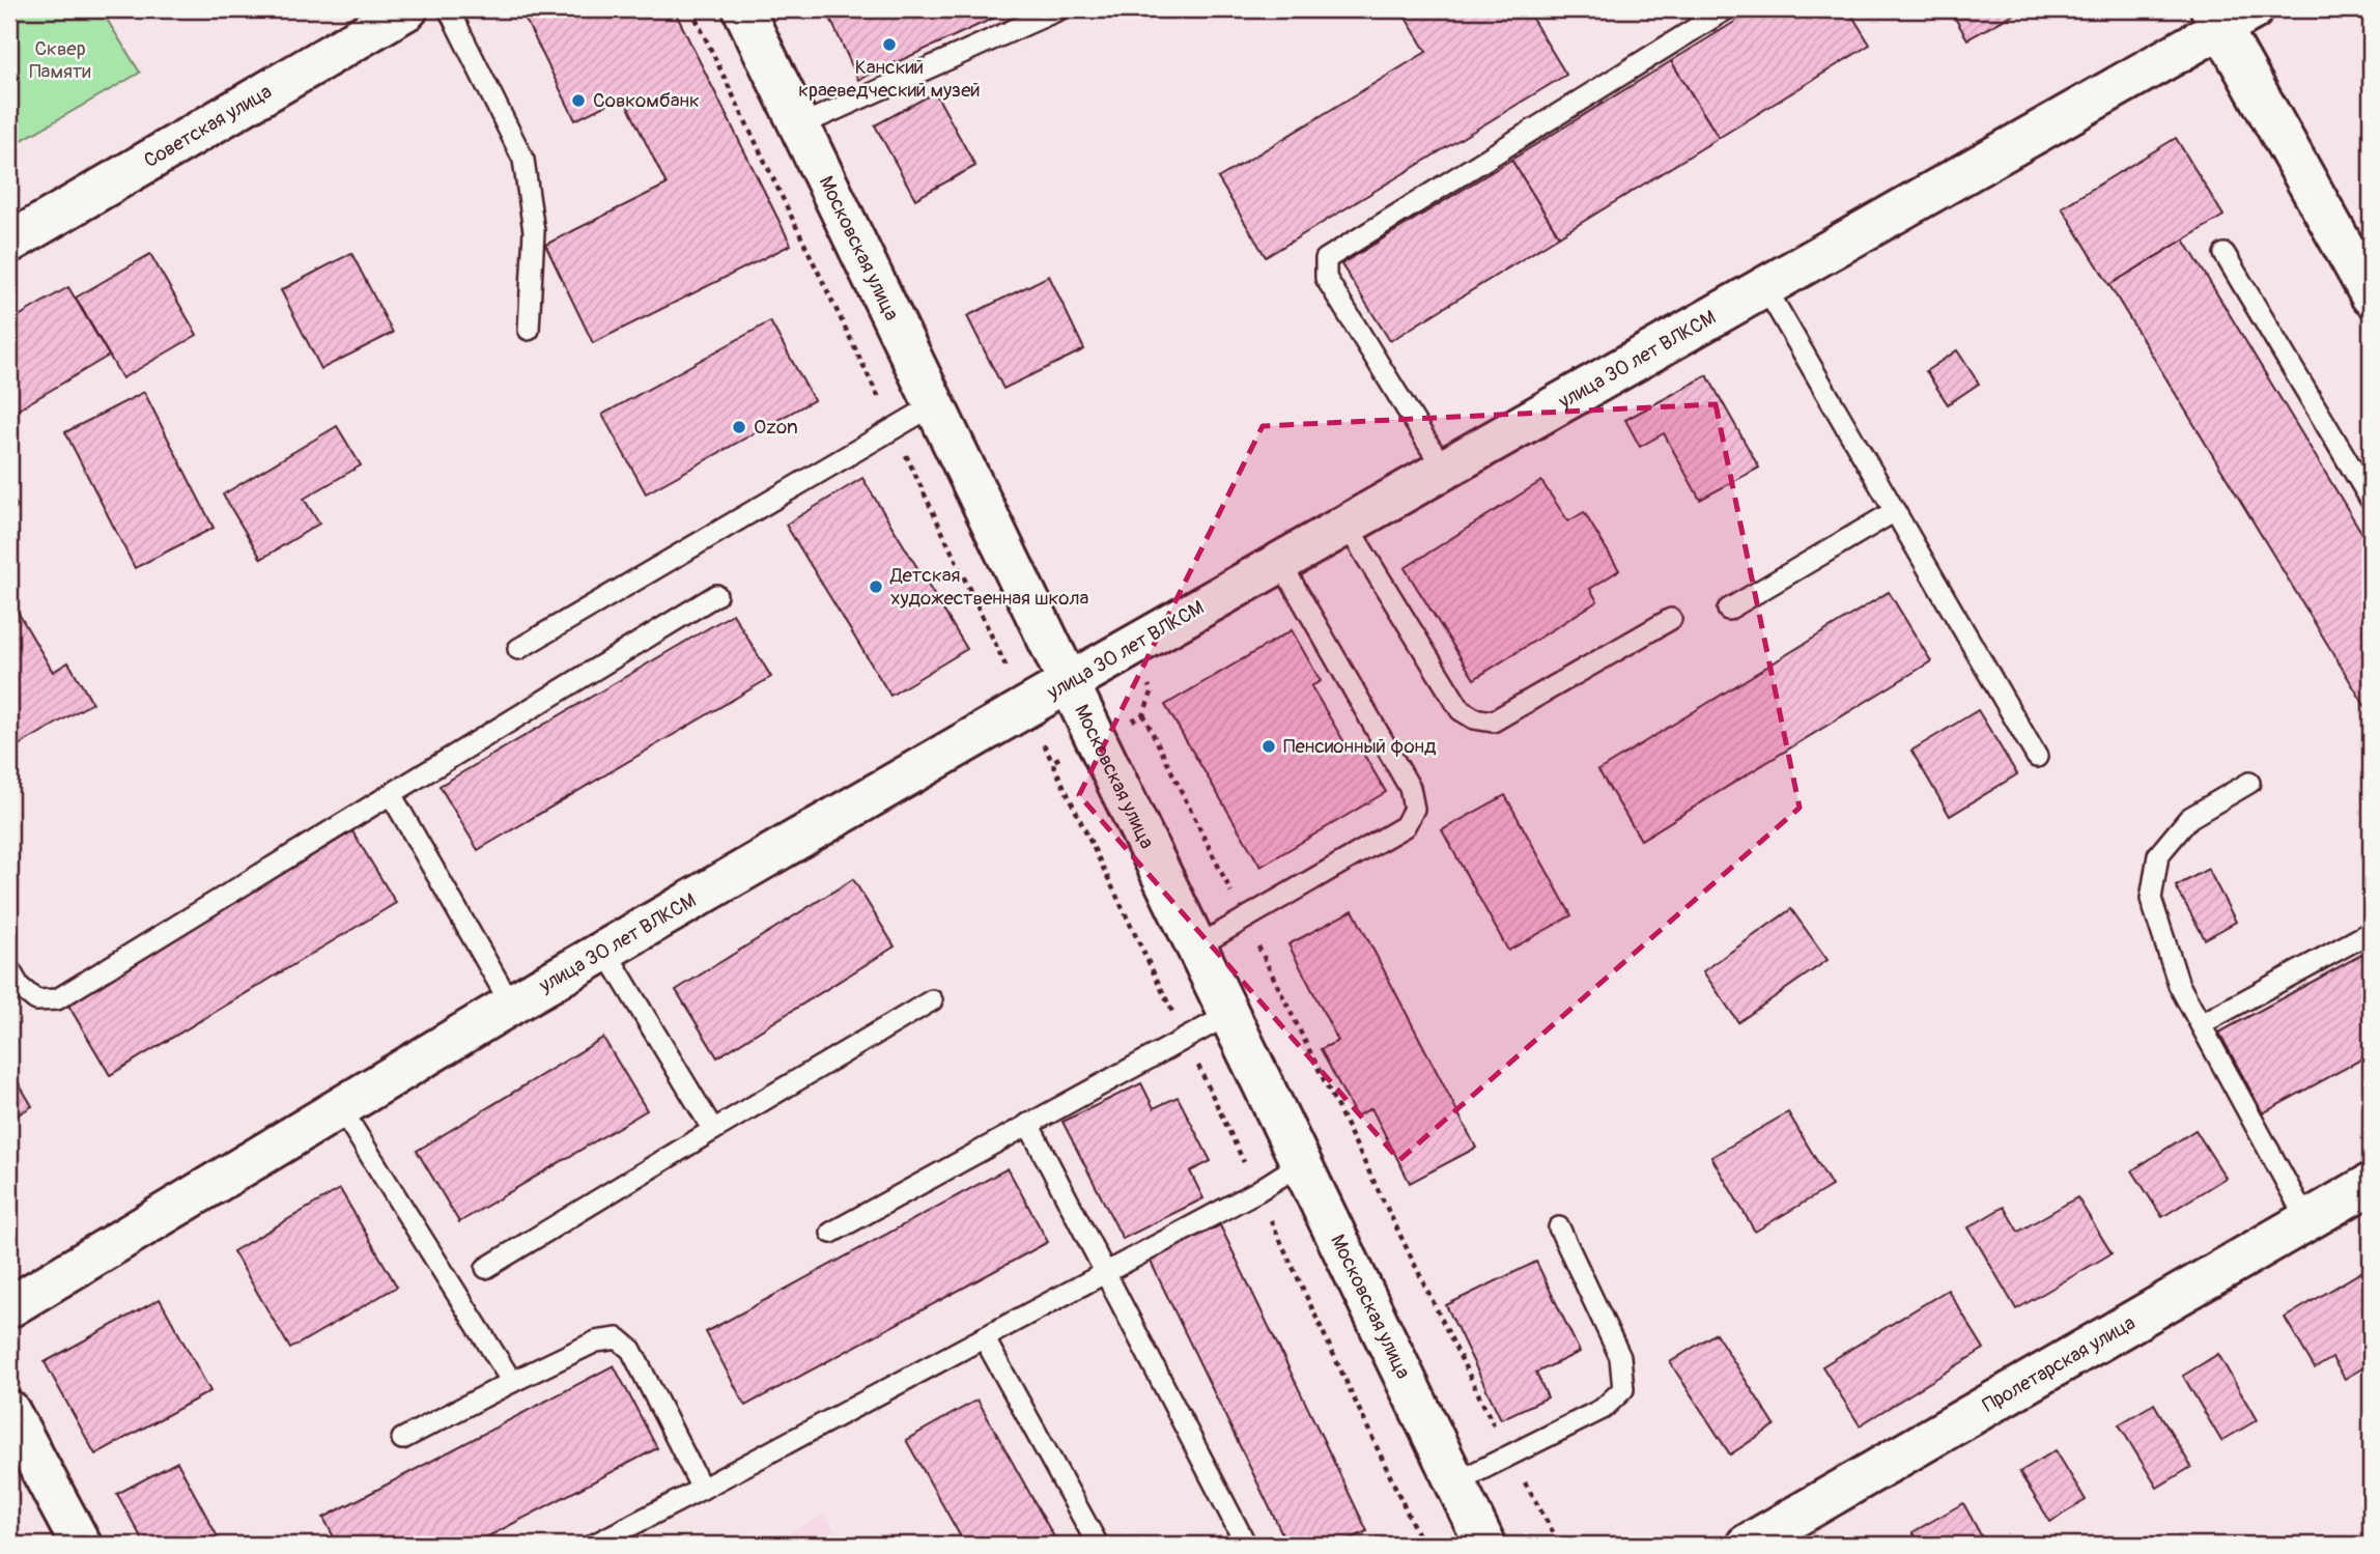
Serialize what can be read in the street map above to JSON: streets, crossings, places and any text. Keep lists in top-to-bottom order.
{
  "streets": {
    "street": [
      "Советская улица",
      "Московская улица",
      "улица 30 лет ВЛКСМ",
      "Пролетарская улица"
    ]
  },
  "crossings": [
    ["Московская улица", "улица 30 лет ВЛКСМ"]
  ],
  "parks": ["Сквер Памяти"],
  "places": [
    "Канский краеведческий музей",
    "Совкомбанк",
    "Ozon",
    "Детская художественная школа",
    "Пенсионный фонд"
  ]
}
